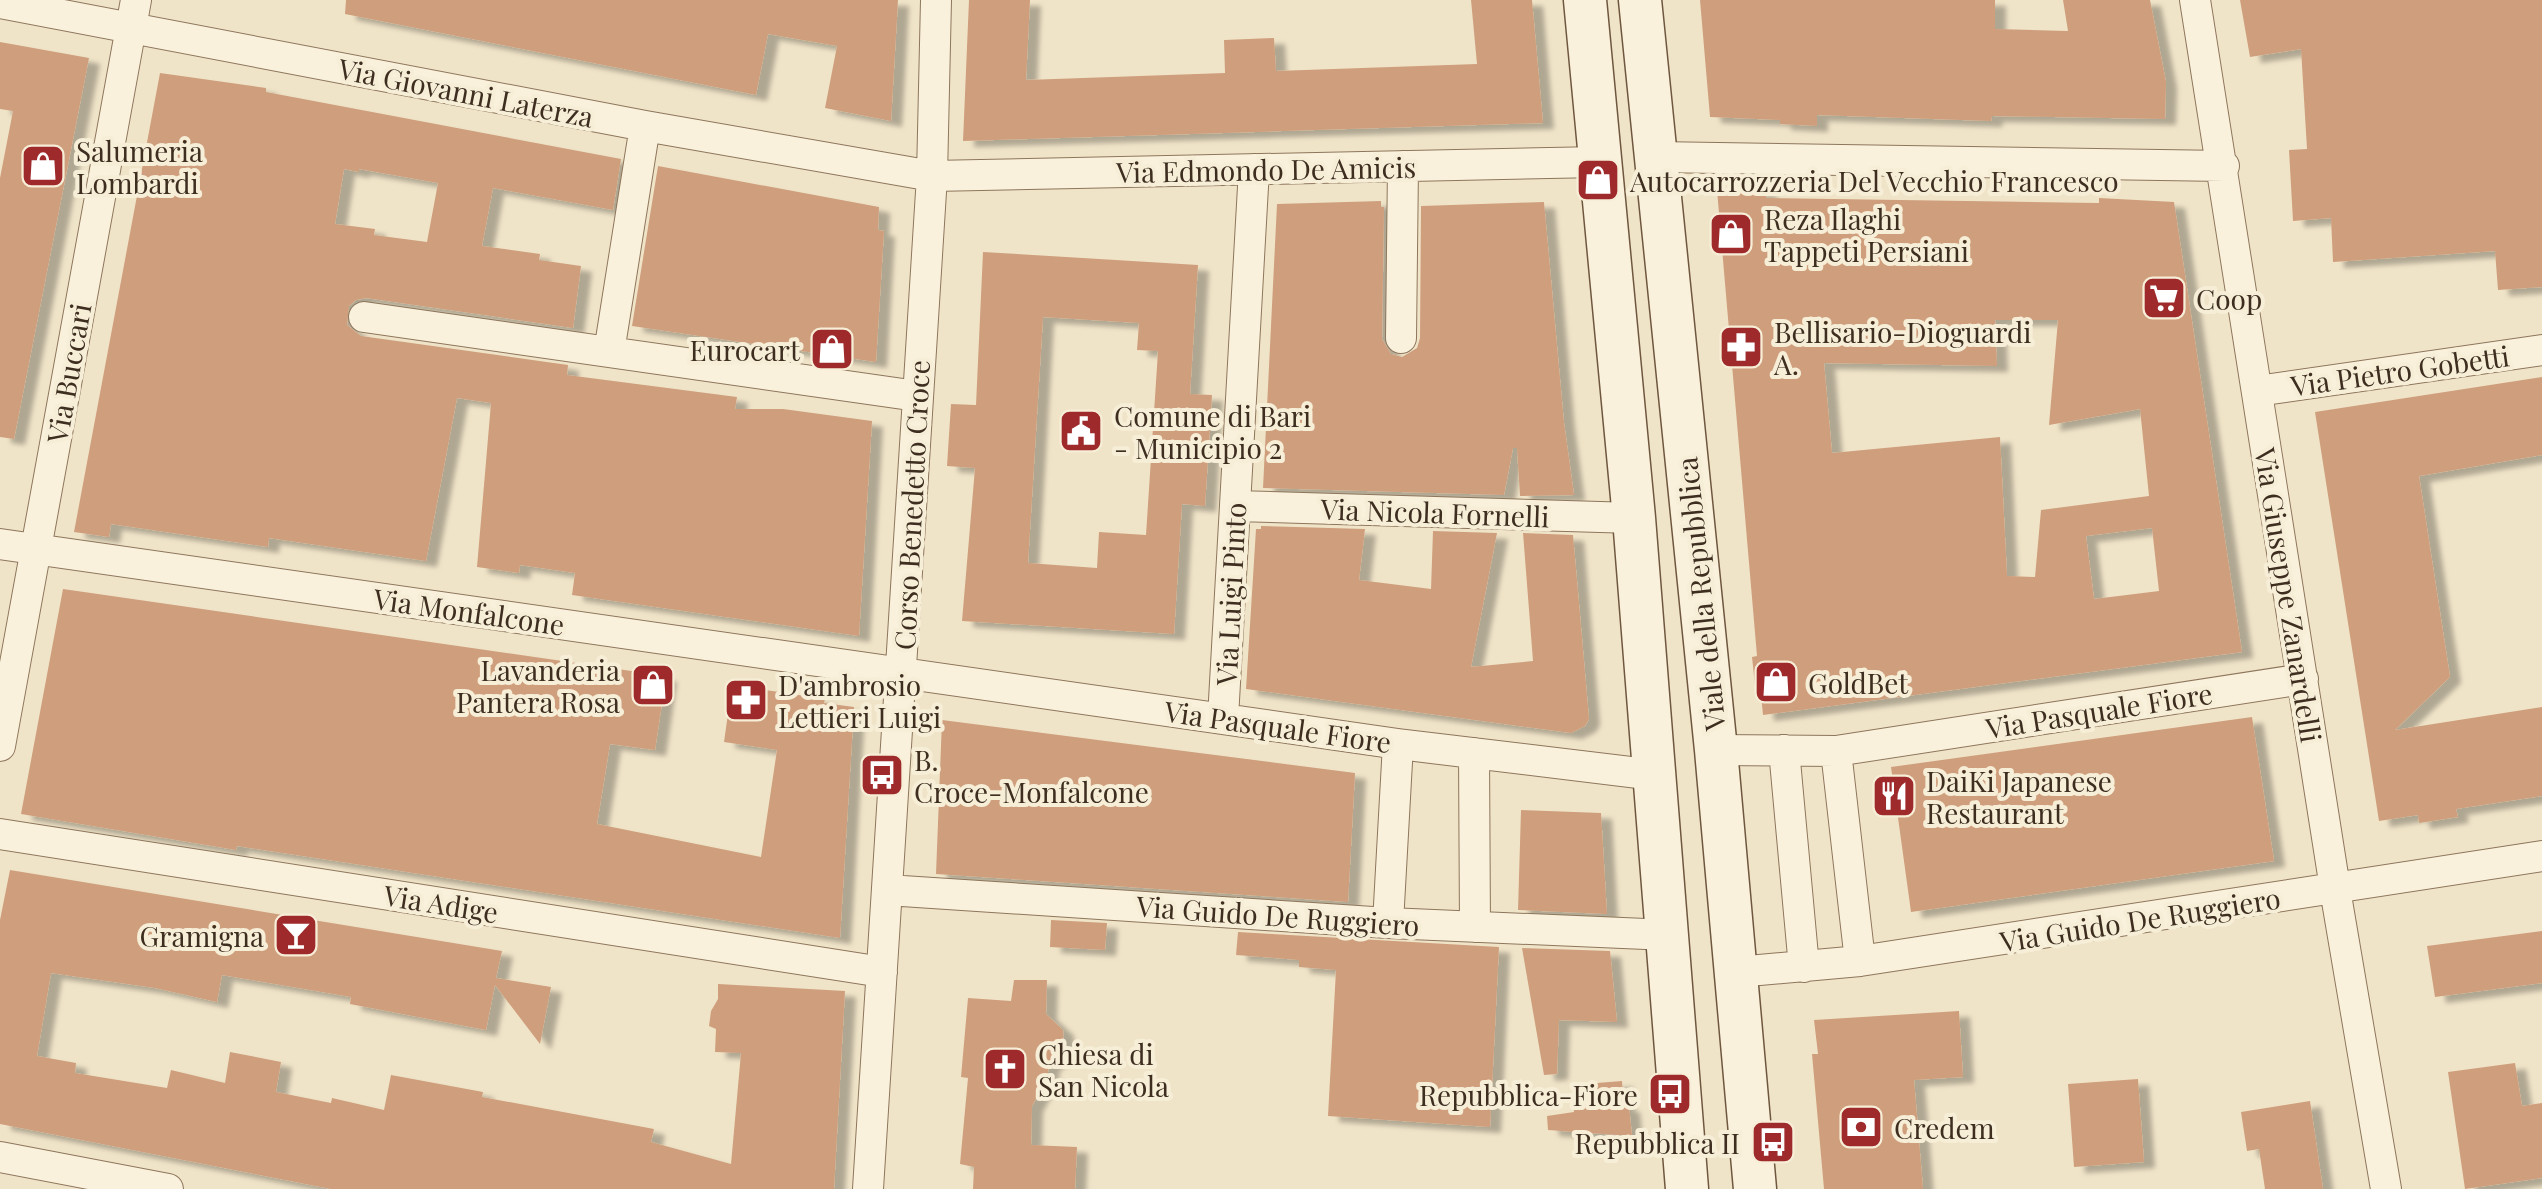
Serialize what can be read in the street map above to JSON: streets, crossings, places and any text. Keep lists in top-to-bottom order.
{
  "streets": {
    "main road": ["Viale della Repubblica"],
    "street": [
      "Via Giovanni Laterza",
      "Via Edmondo De Amicis",
      "Via Pietro Gobetti",
      "Via Buccari",
      "Corso Benedetto Croce",
      "Via Nicola Fornelli",
      "Via Luigi Pinto",
      "Via Giuseppe Zanardelli",
      "Via Monfalcone",
      "Via Pasquale Fiore",
      "Via Adige",
      "Via Guido De Ruggiero"
    ]
  },
  "crossings": [
    ["Via Giovanni Laterza", "Via Edmondo De Amicis"],
    ["Via Giovanni Laterza", "Via Buccari"],
    ["Via Giovanni Laterza", "Corso Benedetto Croce"],
    ["Via Edmondo De Amicis", "Corso Benedetto Croce"],
    ["Via Edmondo De Amicis", "Via Luigi Pinto"],
    ["Via Edmondo De Amicis", "Viale della Repubblica"],
    ["Via Pietro Gobetti", "Via Giuseppe Zanardelli"],
    ["Via Buccari", "Via Monfalcone"],
    ["Corso Benedetto Croce", "Via Monfalcone"],
    ["Corso Benedetto Croce", "Via Pasquale Fiore"],
    ["Corso Benedetto Croce", "Via Adige"],
    ["Corso Benedetto Croce", "Via Guido De Ruggiero"],
    ["Via Nicola Fornelli", "Via Luigi Pinto"],
    ["Via Nicola Fornelli", "Viale della Repubblica"],
    ["Via Luigi Pinto", "Via Pasquale Fiore"],
    ["Viale della Repubblica", "Via Pasquale Fiore"],
    ["Viale della Repubblica", "Via Guido De Ruggiero"],
    ["Via Giuseppe Zanardelli", "Via Pasquale Fiore"],
    ["Via Giuseppe Zanardelli", "Via Guido De Ruggiero"],
    ["Via Monfalcone", "Via Pasquale Fiore"]
  ],
  "places": {
    "shop": [
      "Salumeria Lombardi",
      "Autocarrozzeria Del Vecchio Francesco",
      "Reza Ilaghi Tappeti Persiani",
      "Eurocart",
      "GoldBet",
      "Lavanderia Pantera Rosa"
    ],
    "supermarket": ["Coop"],
    "pharmacy": ["Bellisario-Dioguardi A.", "D'ambrosio Lettieri Luigi"],
    "public building": ["Comune di Bari - Municipio 2"],
    "bus stop": ["B. Croce-Monfalcone", "Repubblica-Fiore", "Repubblica II"],
    "restaurant": ["DaiKi Japanese Restaurant"],
    "bar": ["Gramigna"],
    "church": ["Chiesa di San Nicola"],
    "bank": ["Credem"]
  }
}
